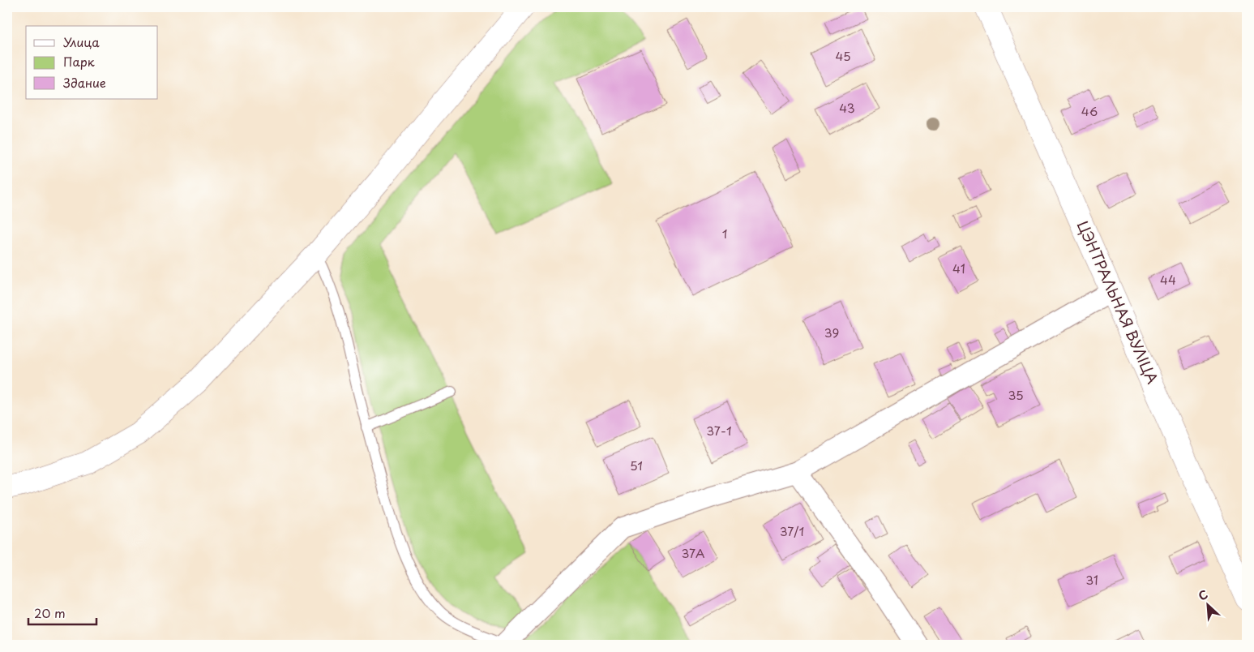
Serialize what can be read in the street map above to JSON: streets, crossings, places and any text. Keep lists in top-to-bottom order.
{
  "streets": {
    "main road": ["ЦЭНТРАЛЬНАЯ ВУЛІЦА"]
  },
  "house_numbers": [
    "45",
    "43",
    "46",
    "1",
    "41",
    "44",
    "39",
    "35",
    "37-1",
    "51",
    "37/1",
    "37А",
    "31"
  ],
  "legend": ["Улица", "Парк", "Здание"],
  "scale_bar": "20 m",
  "north": "top left"
}
